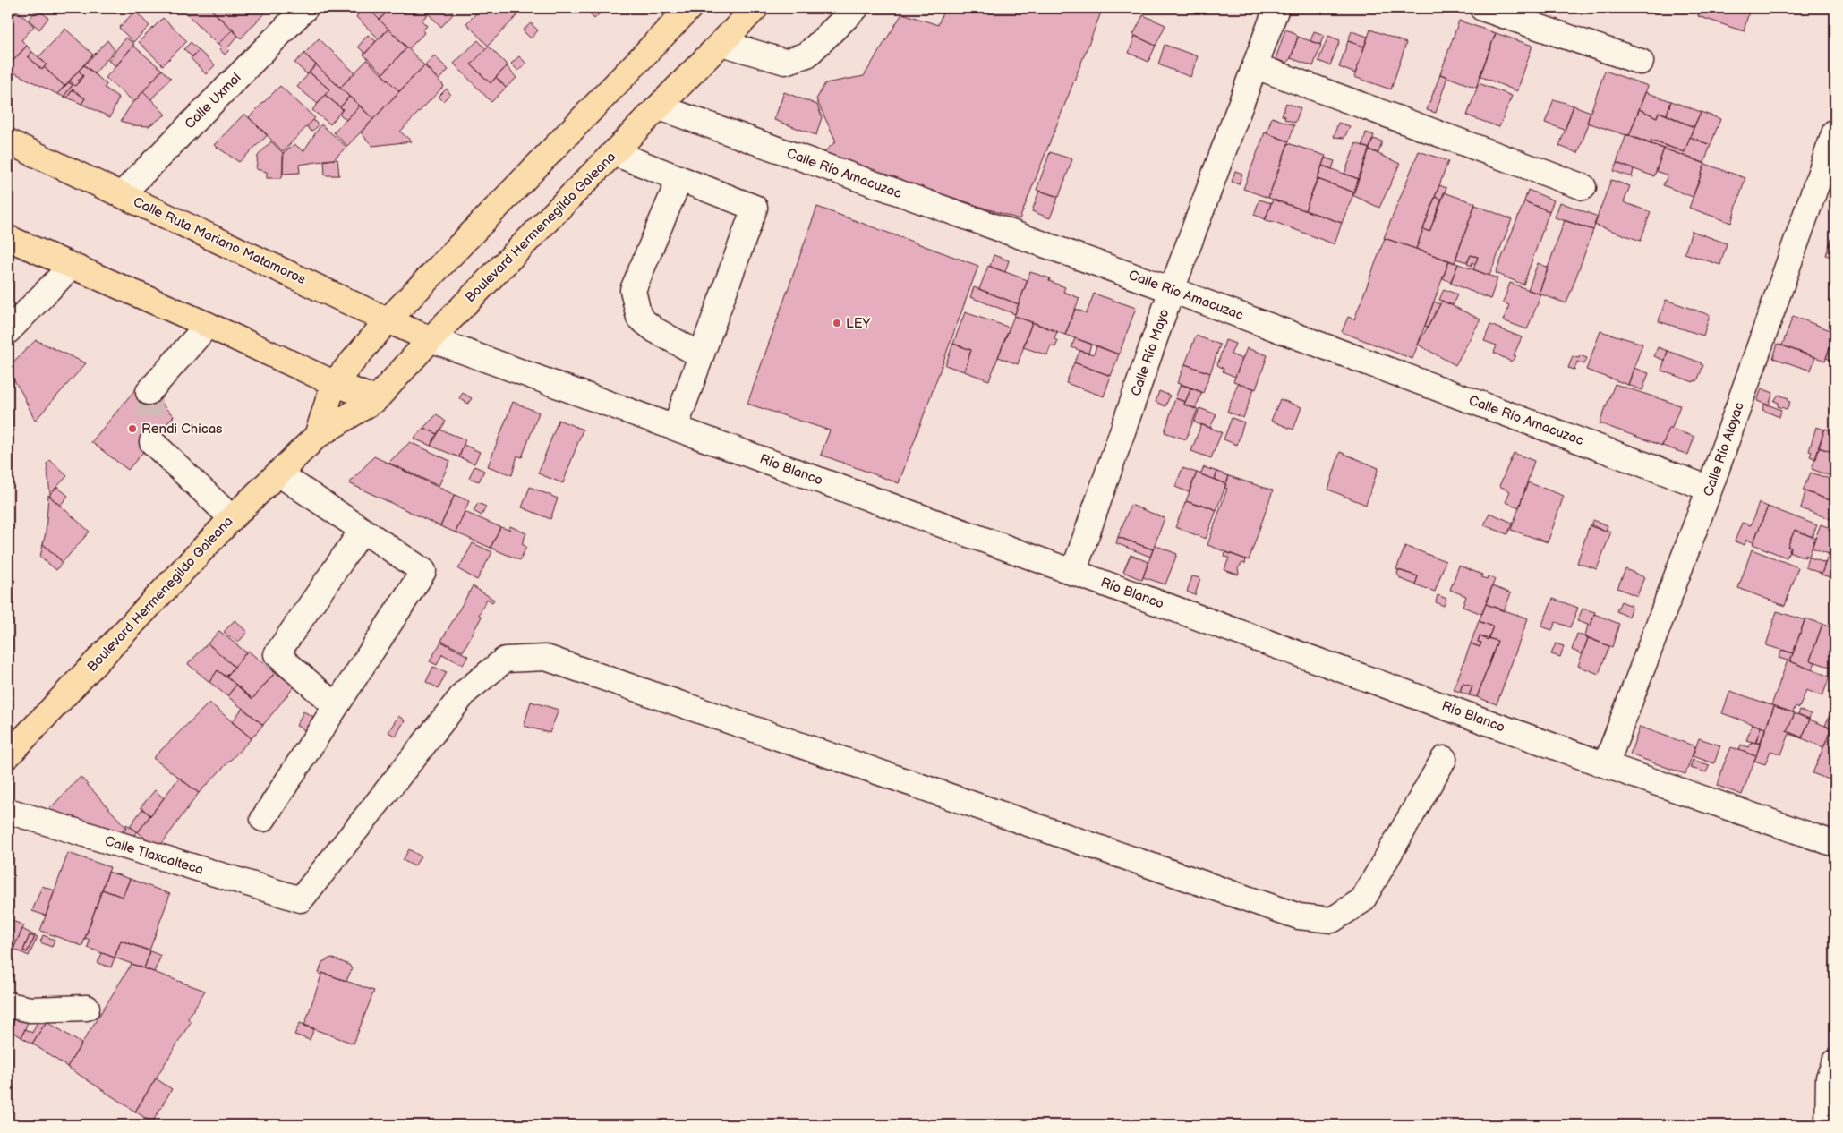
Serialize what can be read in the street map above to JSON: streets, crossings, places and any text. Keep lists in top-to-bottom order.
{
  "streets": {
    "main road": ["Boulevard Hermenegildo Galeana", "Calle Ruta Mariano Matamoros"],
    "street": [
      "Calle Uxmal",
      "Calle Río Amacuzac",
      "Calle Río Mayo",
      "Calle Río Atoyac",
      "Río Blanco",
      "Calle Tlaxcalteca"
    ]
  },
  "crossings": [
    ["Calle Uxmal", "Calle Ruta Mariano Matamoros"],
    ["Calle Río Amacuzac", "Boulevard Hermenegildo Galeana"],
    ["Calle Río Amacuzac", "Calle Río Mayo"],
    ["Calle Río Amacuzac", "Calle Río Atoyac"],
    ["Boulevard Hermenegildo Galeana", "Calle Ruta Mariano Matamoros"],
    ["Boulevard Hermenegildo Galeana", "Río Blanco"],
    ["Calle Ruta Mariano Matamoros", "Río Blanco"],
    ["Calle Río Mayo", "Río Blanco"],
    ["Calle Río Atoyac", "Río Blanco"]
  ],
  "places": ["LEY", "Rendi Chicas"]
}
